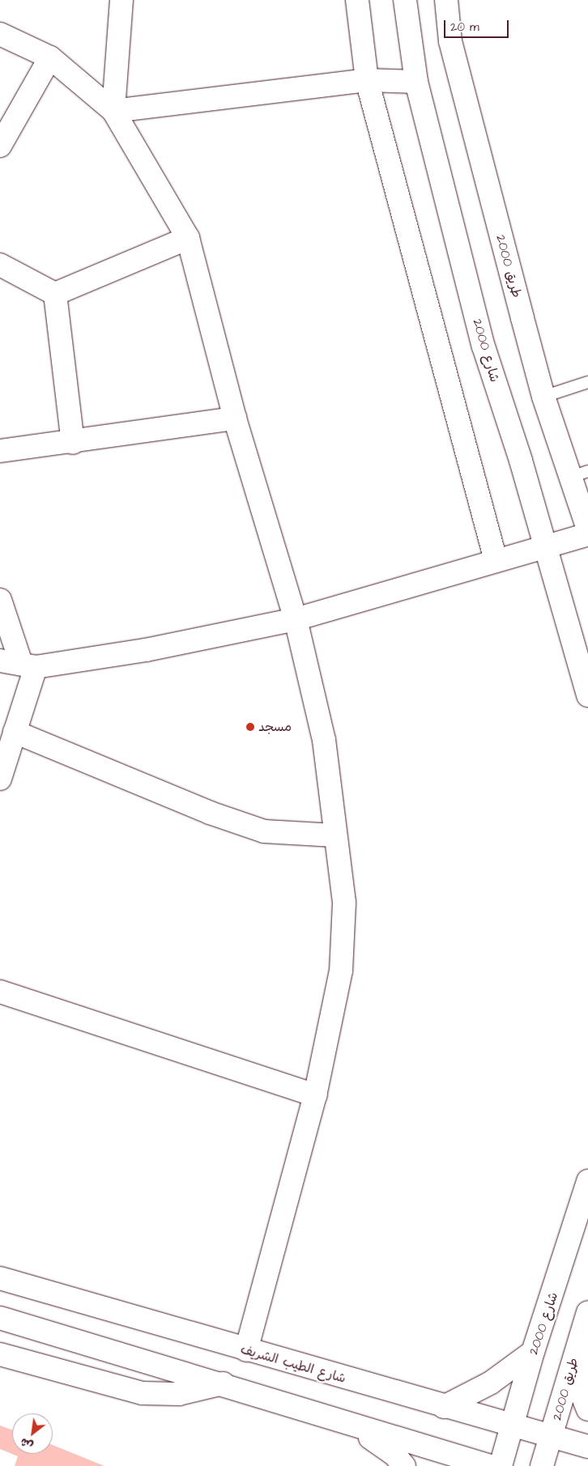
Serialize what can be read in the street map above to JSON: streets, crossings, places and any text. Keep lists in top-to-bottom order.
{
  "streets": {
    "street": ["طريق 2000", "شارع 2000", "شارع الطيب الشريف"]
  },
  "crossings": [
    ["طريق 2000", "شارع الطيب الشريف"],
    ["شارع 2000", "شارع الطيب الشريف"]
  ],
  "places": ["مسجد"],
  "scale_bar": "20 m",
  "north": "bottom left"
}
